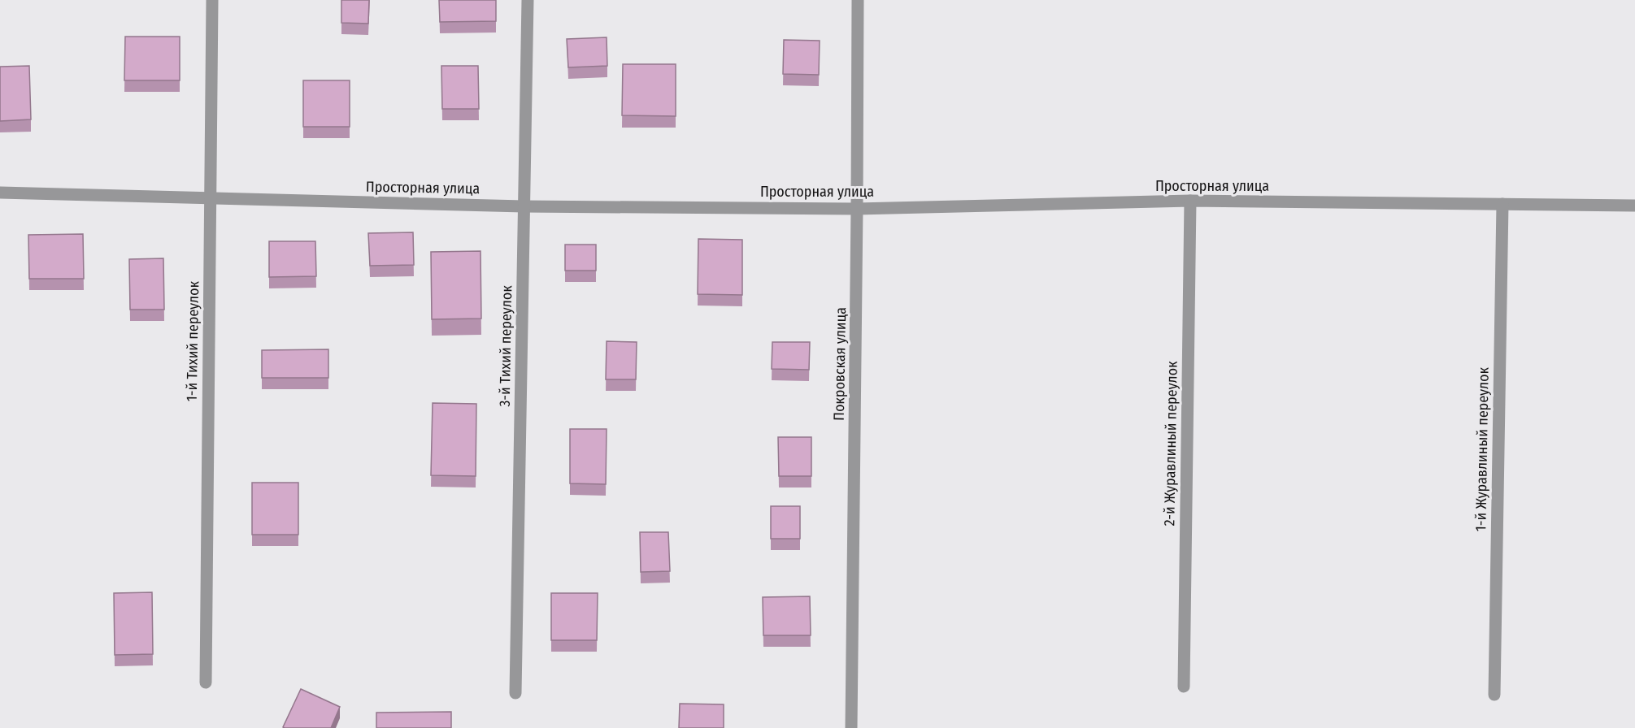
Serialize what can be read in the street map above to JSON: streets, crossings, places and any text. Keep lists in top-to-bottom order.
{
  "streets": {
    "street": [
      "Просторная улица",
      "1-й Тихий переулок",
      "3-й Тихий переулок",
      "Покровская улица",
      "2-й Журавлиный переулок",
      "1-й Журавлиный переулок"
    ]
  },
  "crossings": [
    ["Просторная улица", "1-й Тихий переулок"],
    ["Просторная улица", "3-й Тихий переулок"],
    ["Просторная улица", "Покровская улица"],
    ["Просторная улица", "2-й Журавлиный переулок"],
    ["Просторная улица", "1-й Журавлиный переулок"]
  ]
}
